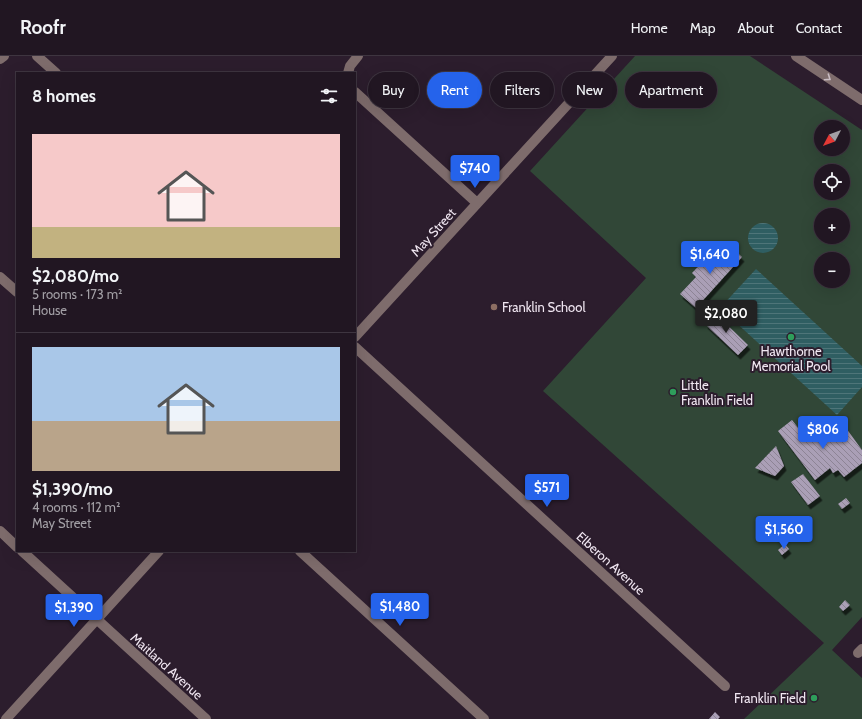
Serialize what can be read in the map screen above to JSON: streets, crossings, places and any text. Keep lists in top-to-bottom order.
{
  "streets": {
    "street": ["May Street", "Elberon Avenue", "Maitland Avenue"]
  },
  "places": [
    "Franklin School",
    "Hawthorne Memorial Pool",
    "Little Franklin Field",
    "Franklin Field"
  ],
  "north": "bottom left",
  "page": {
    "header": "Roofr",
    "nav": [
      "Home",
      "Map",
      "About",
      "Contact"
    ],
    "chip": [
      "Buy",
      "Rent",
      "Filters",
      "New",
      "Apartment"
    ],
    "heading": "8 homes",
    "map_buttons": ["+", "−"],
    "list": [
      {
        "name": "$2,080/mo",
        "note": "5 rooms · 173 m² · House"
      },
      {
        "name": "$1,390/mo",
        "note": "4 rooms · 112 m² · May Street"
      }
    ],
    "price": [
      "$740",
      "$1,640",
      "$2,080",
      "$806",
      "$571",
      "$1,560",
      "$1,480",
      "$1,390"
    ]
  }
}
